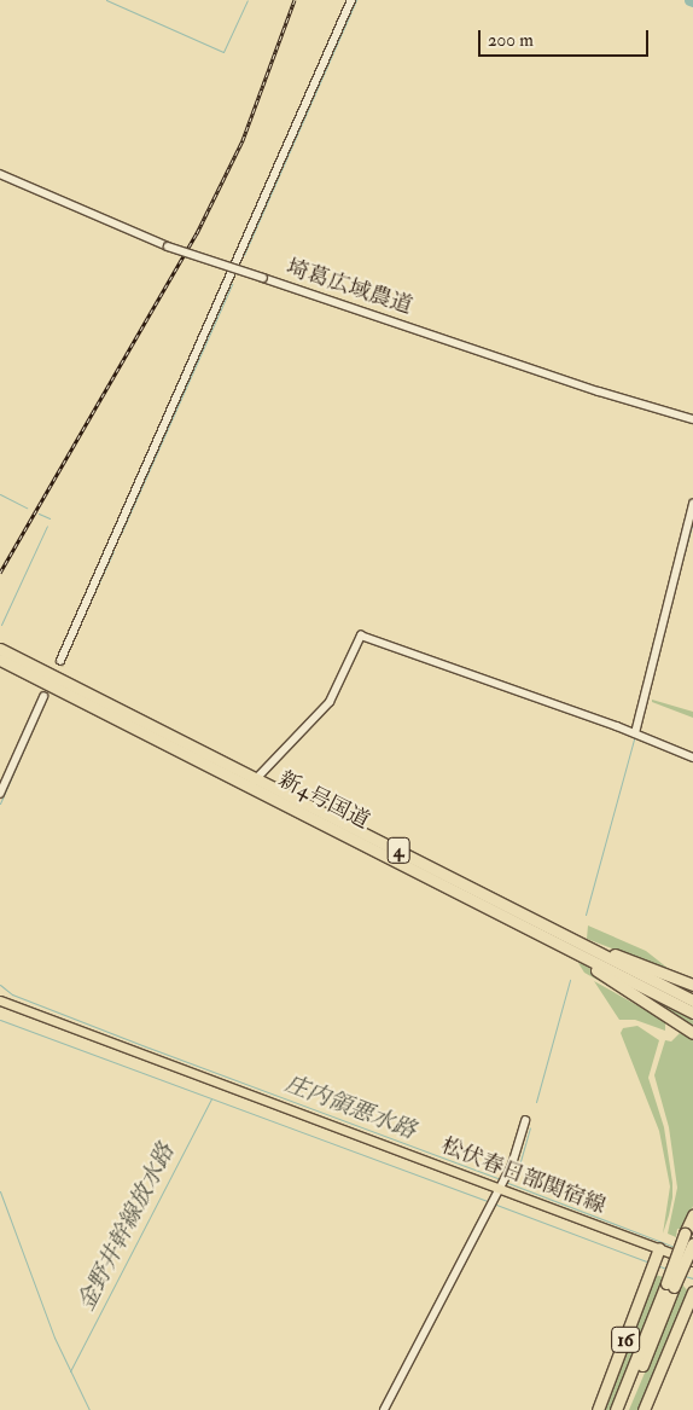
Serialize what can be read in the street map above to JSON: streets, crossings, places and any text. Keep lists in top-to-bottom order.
{
  "streets": {
    "highway": ["新4号国道", "4", "16"],
    "main road": ["松伏春日部関宿線"],
    "street": ["埼葛広域農道"]
  },
  "crossings": [
    ["松伏春日部関宿線", "16"]
  ],
  "water": ["庄内領悪水路", "金野井幹線放水路"],
  "scale_bar": "200 m"
}
